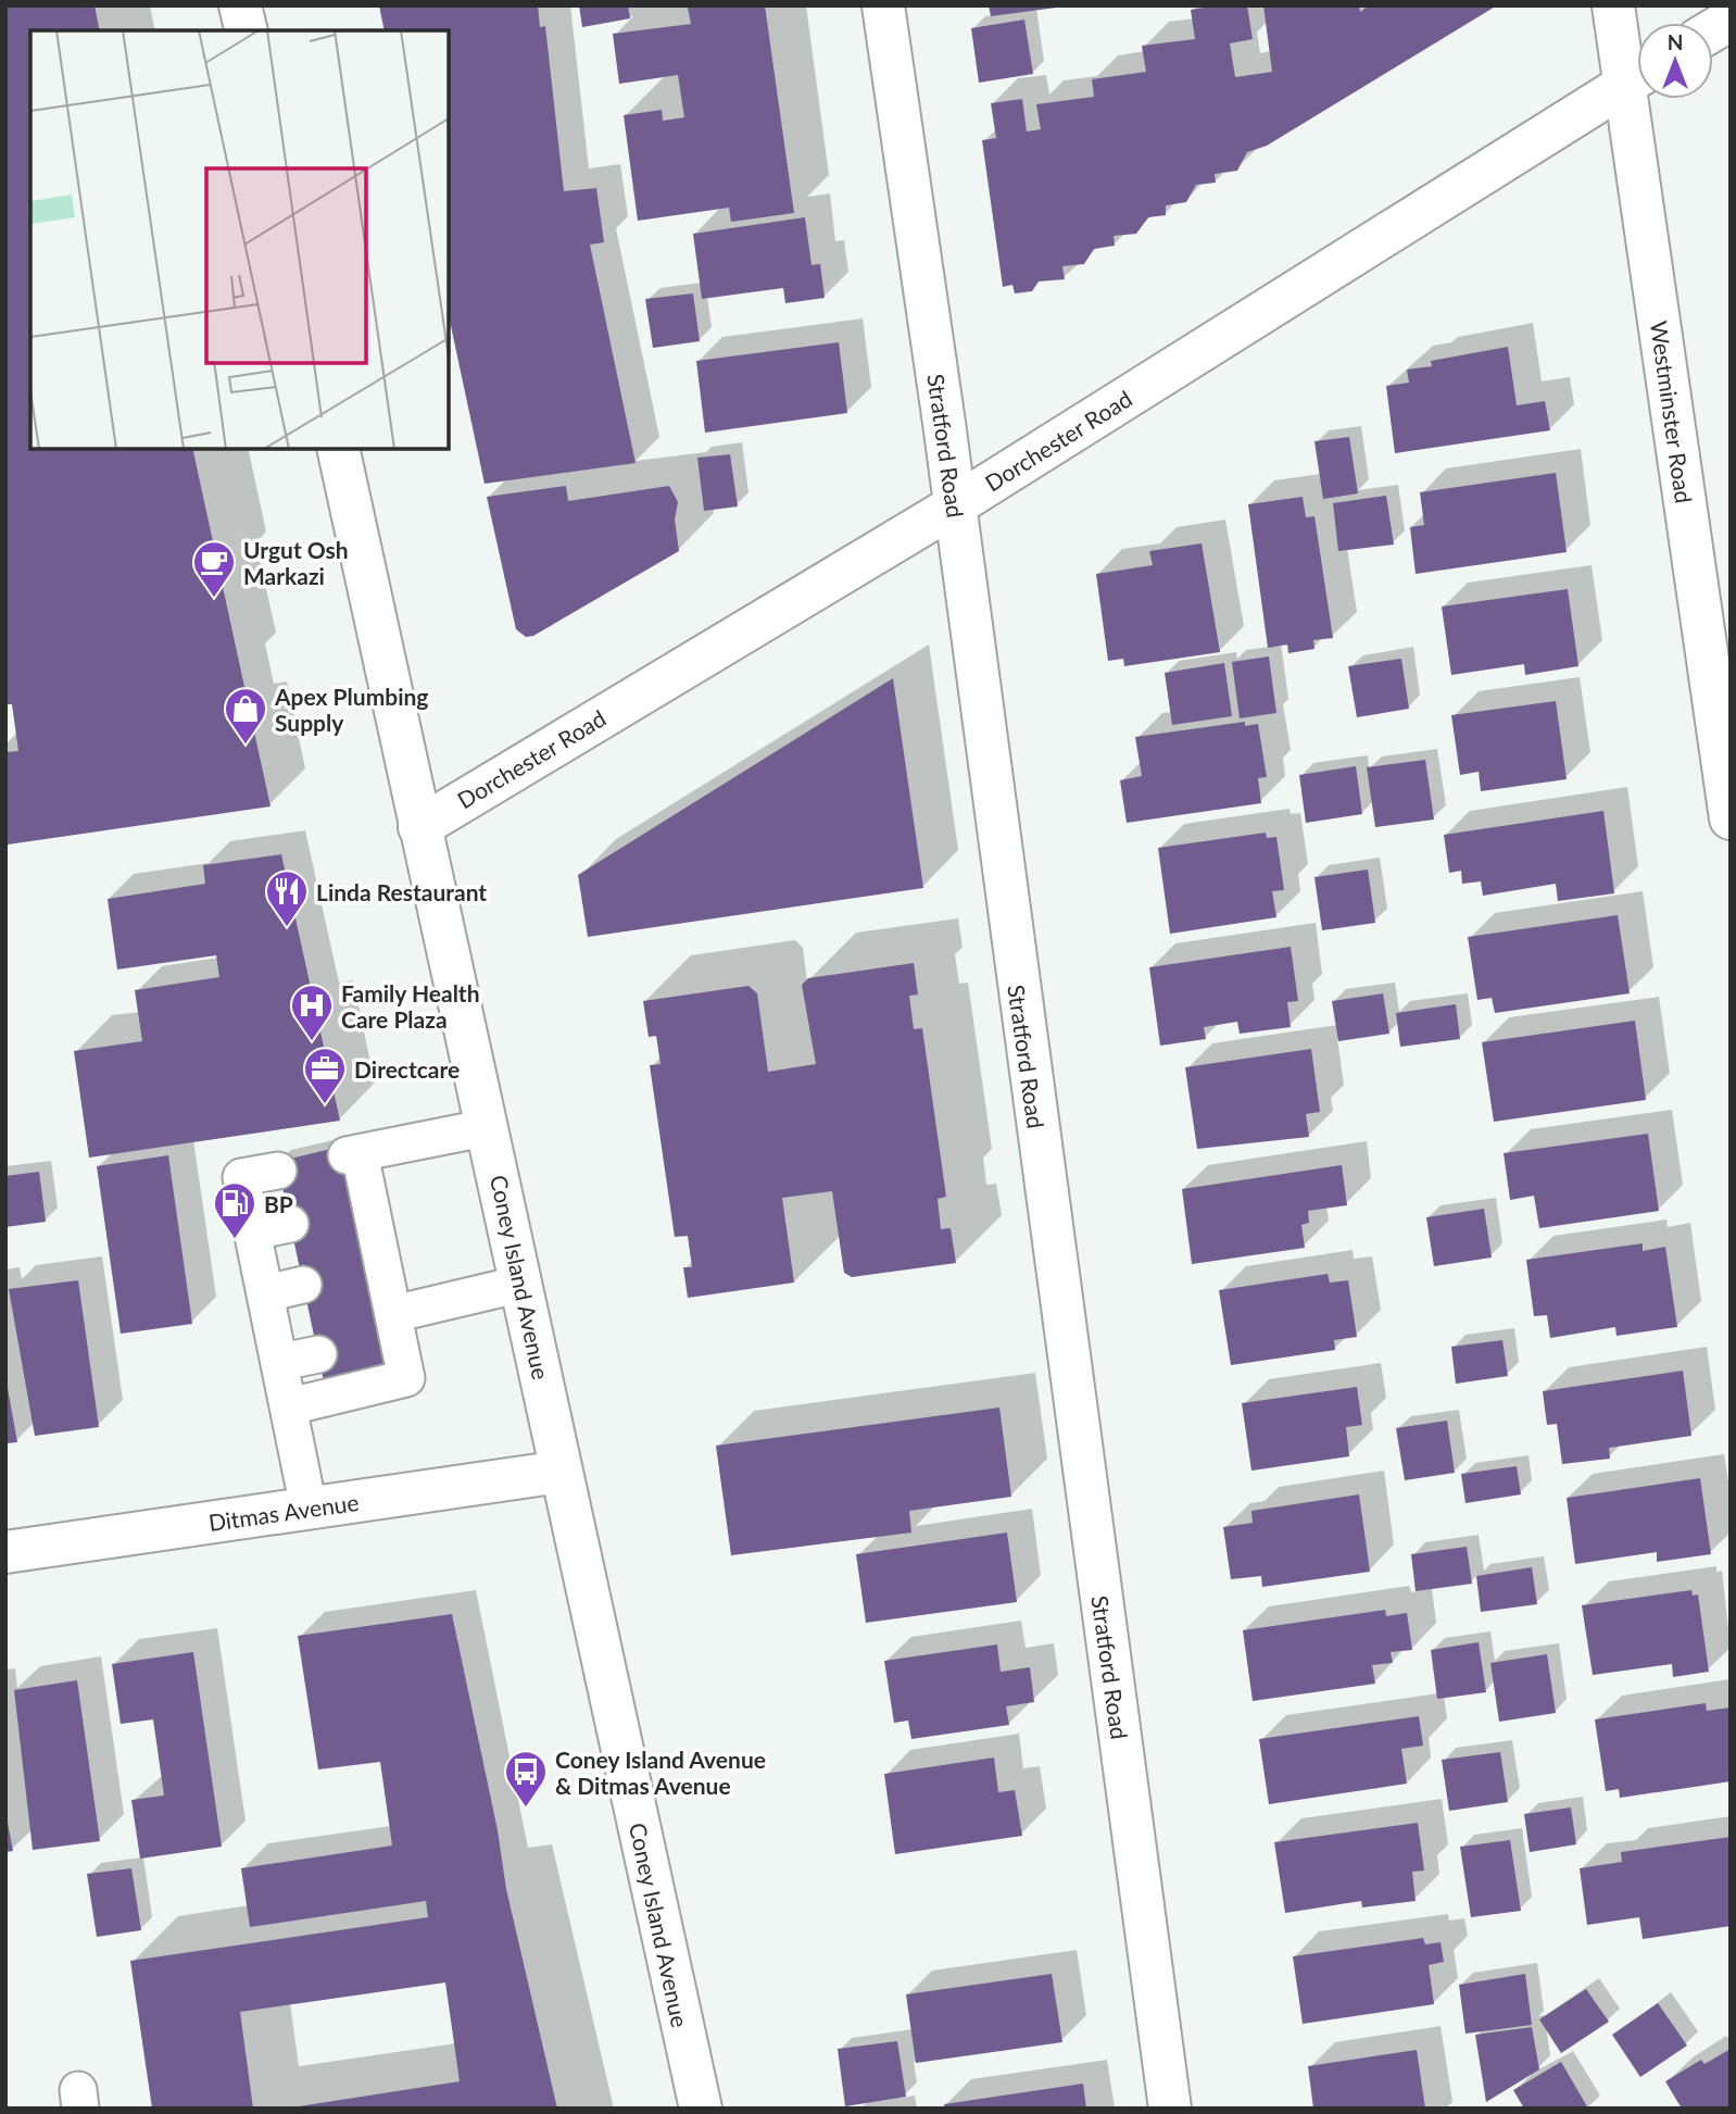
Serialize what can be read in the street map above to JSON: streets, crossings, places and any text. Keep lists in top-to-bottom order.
{
  "streets": {
    "street": [
      "Westminster Road",
      "Dorchester Road",
      "Stratford Road",
      "Coney Island Avenue",
      "Ditmas Avenue"
    ]
  },
  "crossings": [
    ["Dorchester Road", "Stratford Road"],
    ["Dorchester Road", "Coney Island Avenue"],
    ["Coney Island Avenue", "Ditmas Avenue"]
  ],
  "places": {
    "cafe": ["Urgut Osh Markazi"],
    "shop": ["Apex Plumbing Supply"],
    "restaurant": ["Linda Restaurant"],
    "hospital": ["Family Health Care Plaza"],
    "office": ["Directcare"],
    "fuel station": ["BP"],
    "bus stop": ["Coney Island Avenue & Ditmas Avenue"]
  },
  "north": "top"
}
